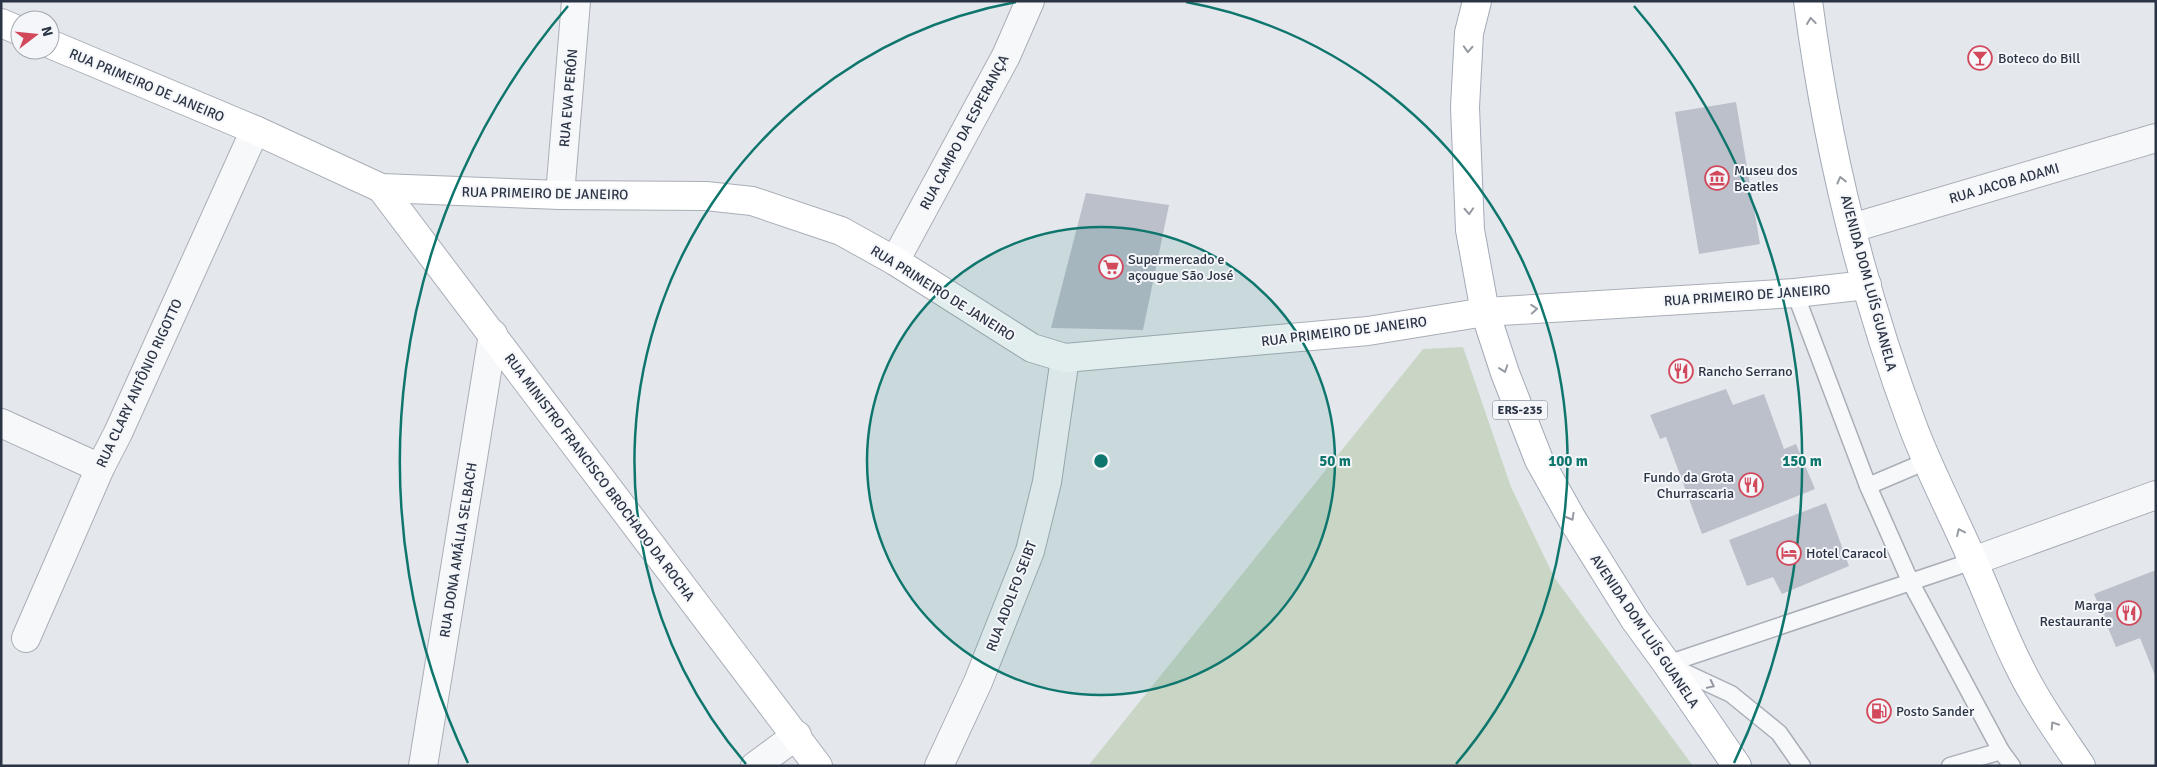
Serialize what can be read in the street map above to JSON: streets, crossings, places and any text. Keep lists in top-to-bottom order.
{
  "streets": {
    "street": [
      "RUA PRIMEIRO DE JANEIRO",
      "RUA EVA PERÓN",
      "RUA CAMPO DA ESPERANÇA",
      "RUA JACOB ADAMI",
      "AVENIDA DOM LUÍS GUANELA",
      "RUA CLARY ANTÔNIO RIGOTTO",
      "ERS-235",
      "RUA MINISTRO FRANCISCO BROCHADO DA ROCHA",
      "RUA DONA AMÁLIA SELBACH",
      "RUA ADOLFO SEIBT"
    ]
  },
  "crossings": [
    ["RUA PRIMEIRO DE JANEIRO", "RUA EVA PERÓN"],
    ["RUA PRIMEIRO DE JANEIRO", "RUA CAMPO DA ESPERANÇA"],
    ["RUA PRIMEIRO DE JANEIRO", "AVENIDA DOM LUÍS GUANELA"],
    ["RUA PRIMEIRO DE JANEIRO", "RUA CLARY ANTÔNIO RIGOTTO"],
    ["RUA PRIMEIRO DE JANEIRO", "RUA MINISTRO FRANCISCO BROCHADO DA ROCHA"],
    ["RUA PRIMEIRO DE JANEIRO", "RUA ADOLFO SEIBT"],
    ["RUA JACOB ADAMI", "AVENIDA DOM LUÍS GUANELA"],
    ["RUA MINISTRO FRANCISCO BROCHADO DA ROCHA", "RUA DONA AMÁLIA SELBACH"]
  ],
  "places": {
    "bar": ["Boteco do Bill"],
    "museum": ["Museu dos Beatles"],
    "supermarket": ["Supermercado e açougue São José"],
    "restaurant": ["Rancho Serrano", "Fundo da Grota Churrascaria", "Marga Restaurante"],
    "hotel": ["Hotel Caracol"],
    "fuel station": ["Posto Sander"]
  },
  "north": "right",
  "rings": ["50 m", "100 m", "150 m"]
}
